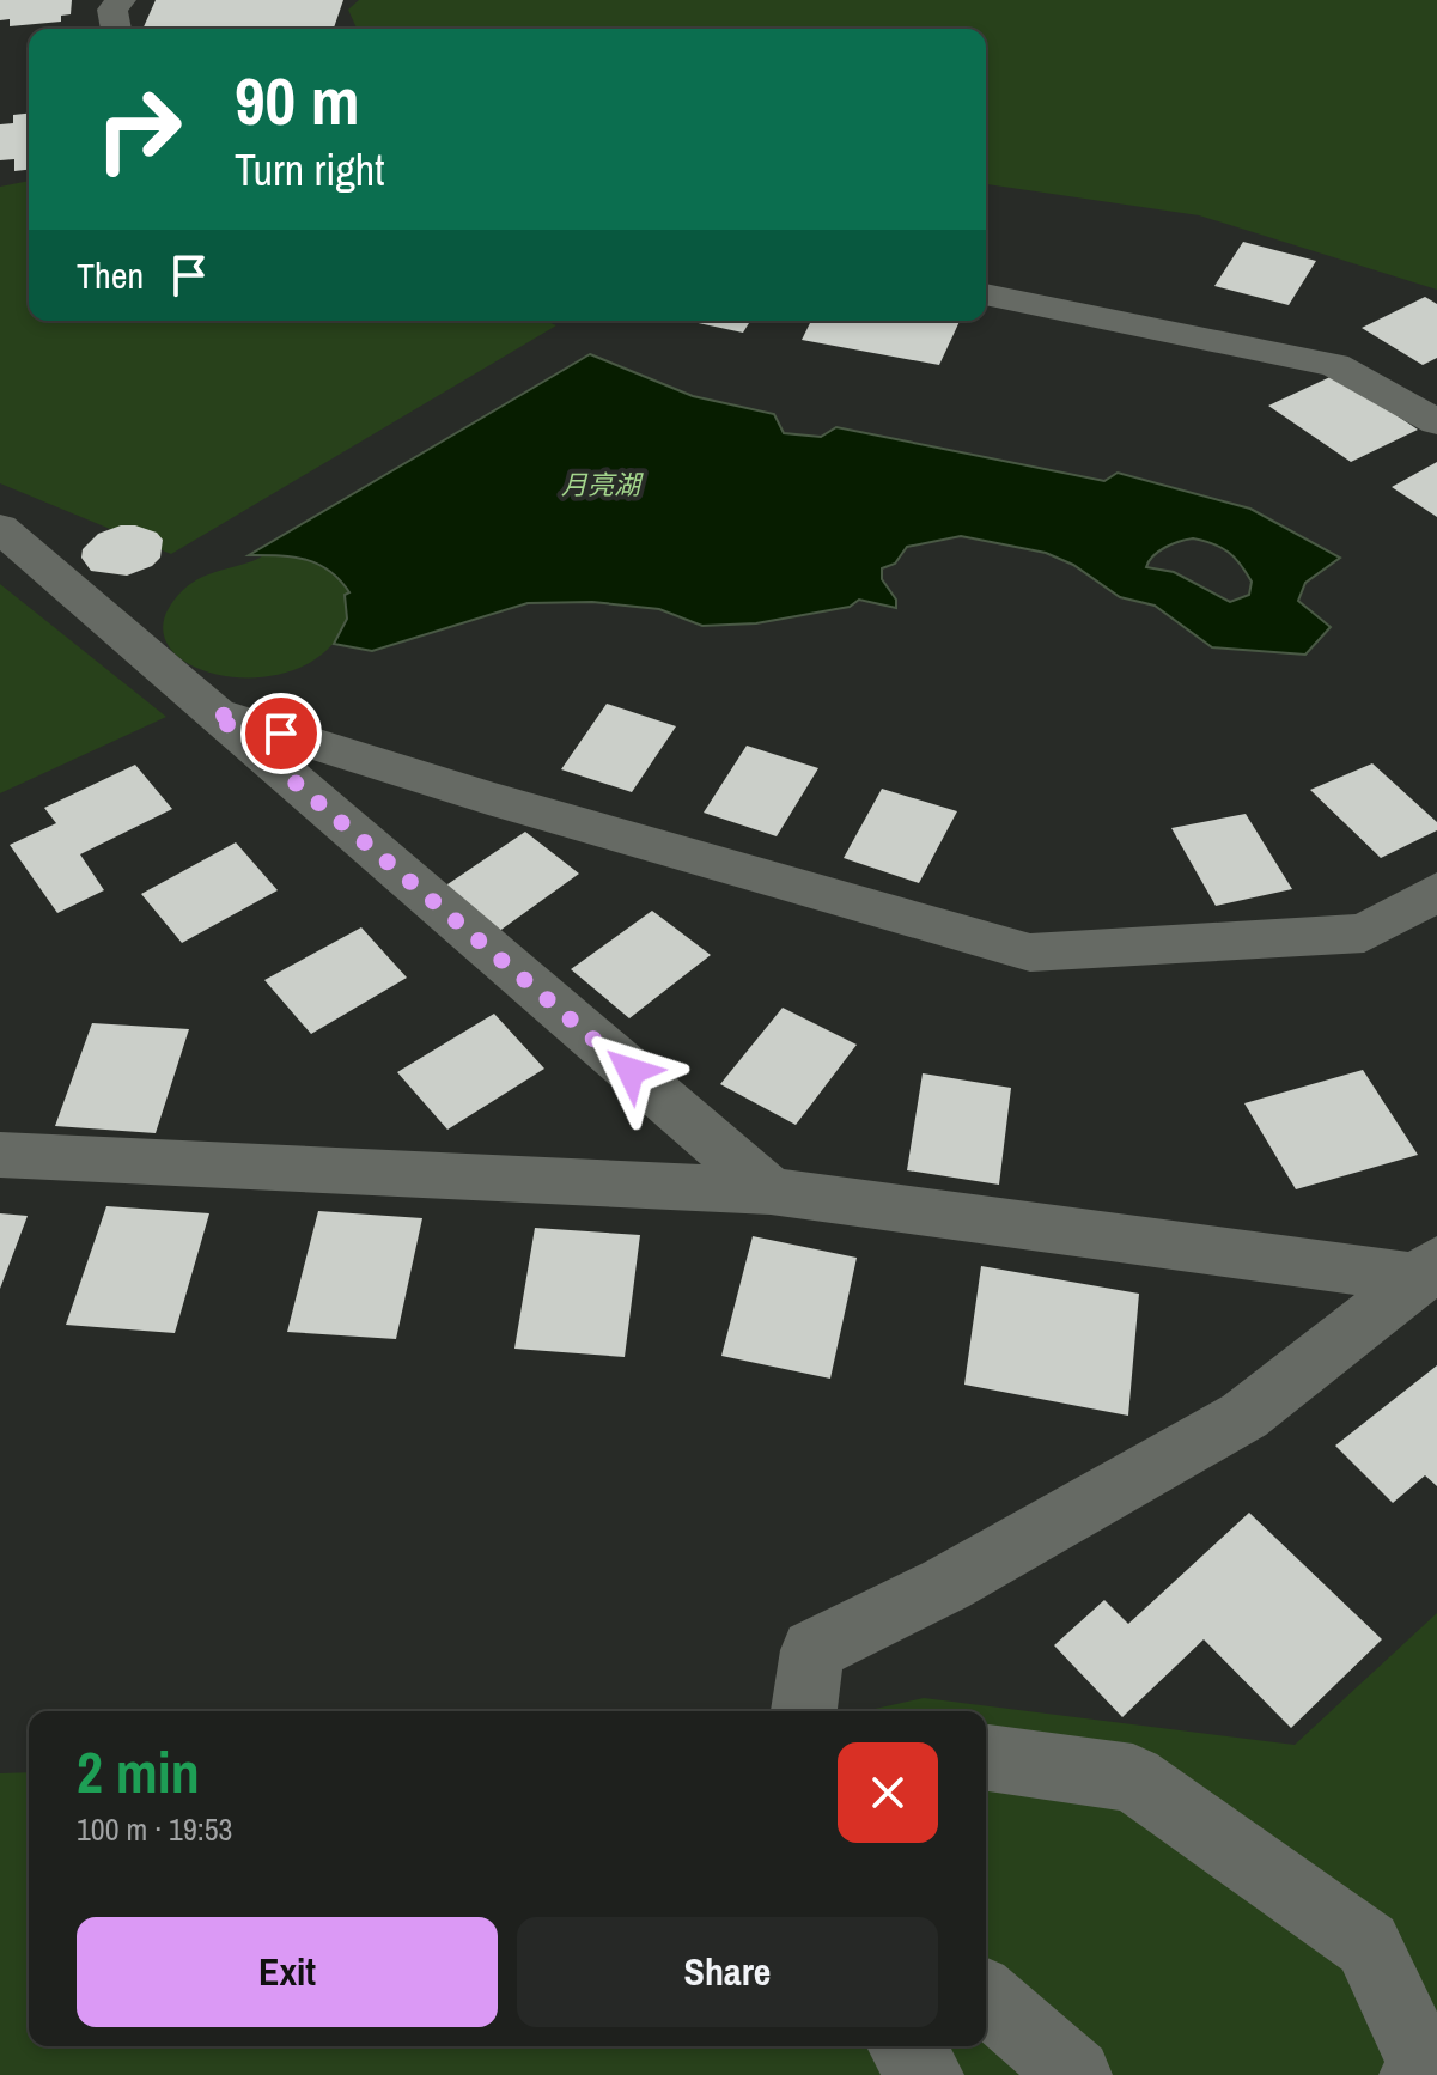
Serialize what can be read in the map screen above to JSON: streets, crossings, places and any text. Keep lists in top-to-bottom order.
{
  "water": ["月亮湖"],
  "page": {
    "turn": ["90 m", "Turn right"],
    "then": "Then",
    "heading": ["2 min", "100 m · 19:53"],
    "buttons": ["Exit", "Share"]
  }
}
